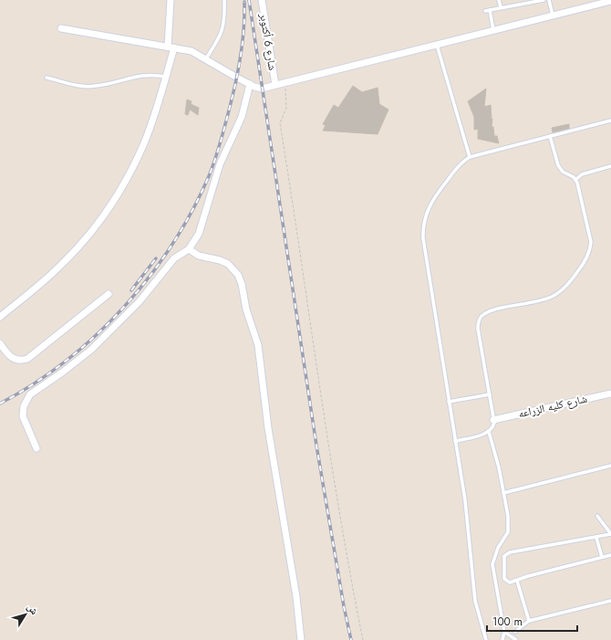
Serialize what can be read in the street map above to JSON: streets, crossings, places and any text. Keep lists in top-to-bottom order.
{
  "streets": {
    "street": ["شارع 6 أكتوبر", "شارع كليه الزراعه"]
  },
  "scale_bar": "100 m",
  "north": "top right"
}
